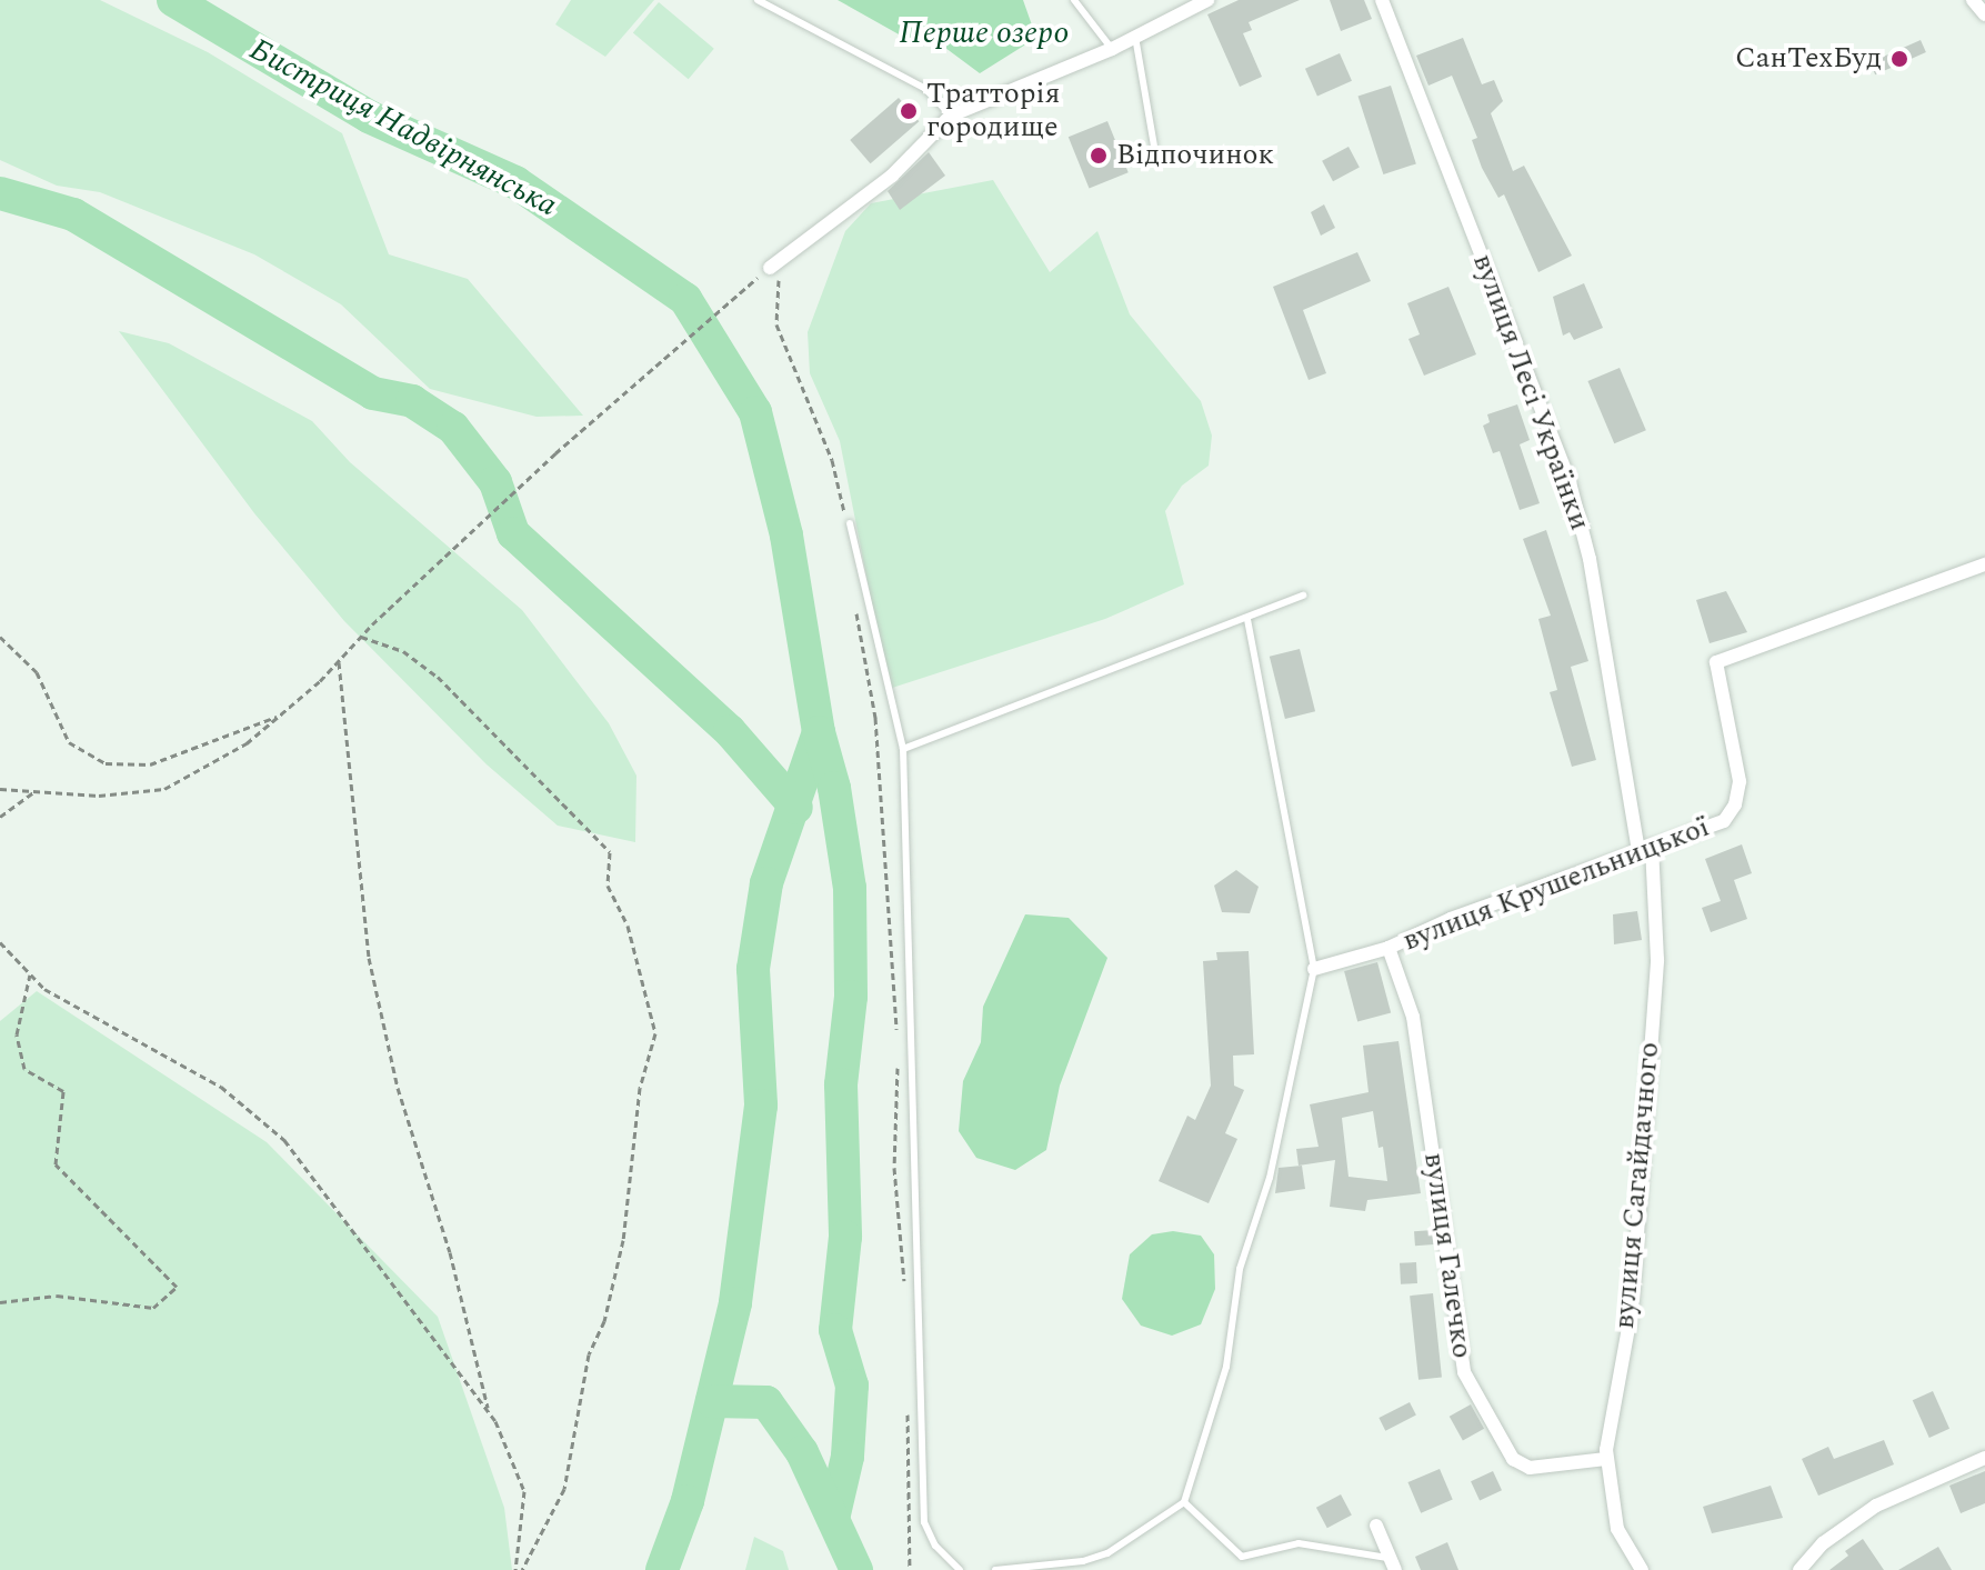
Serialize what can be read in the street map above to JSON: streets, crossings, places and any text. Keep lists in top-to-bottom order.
{
  "streets": {
    "street": [
      "вулиця Лесі Українки",
      "вулиця Крушельницької",
      "вулиця Сагайдачного",
      "вулиця Галечко"
    ]
  },
  "crossings": [
    ["вулиця Лесі Українки", "вулиця Крушельницької"],
    ["вулиця Лесі Українки", "вулиця Сагайдачного"],
    ["вулиця Крушельницької", "вулиця Сагайдачного"],
    ["вулиця Крушельницької", "вулиця Галечко"],
    ["вулиця Сагайдачного", "вулиця Галечко"]
  ],
  "water": ["Перше озеро", "Бистриця Надвірнянська"],
  "places": ["СанТехБуд", "Тратторія городище", "Відпочинок"]
}
